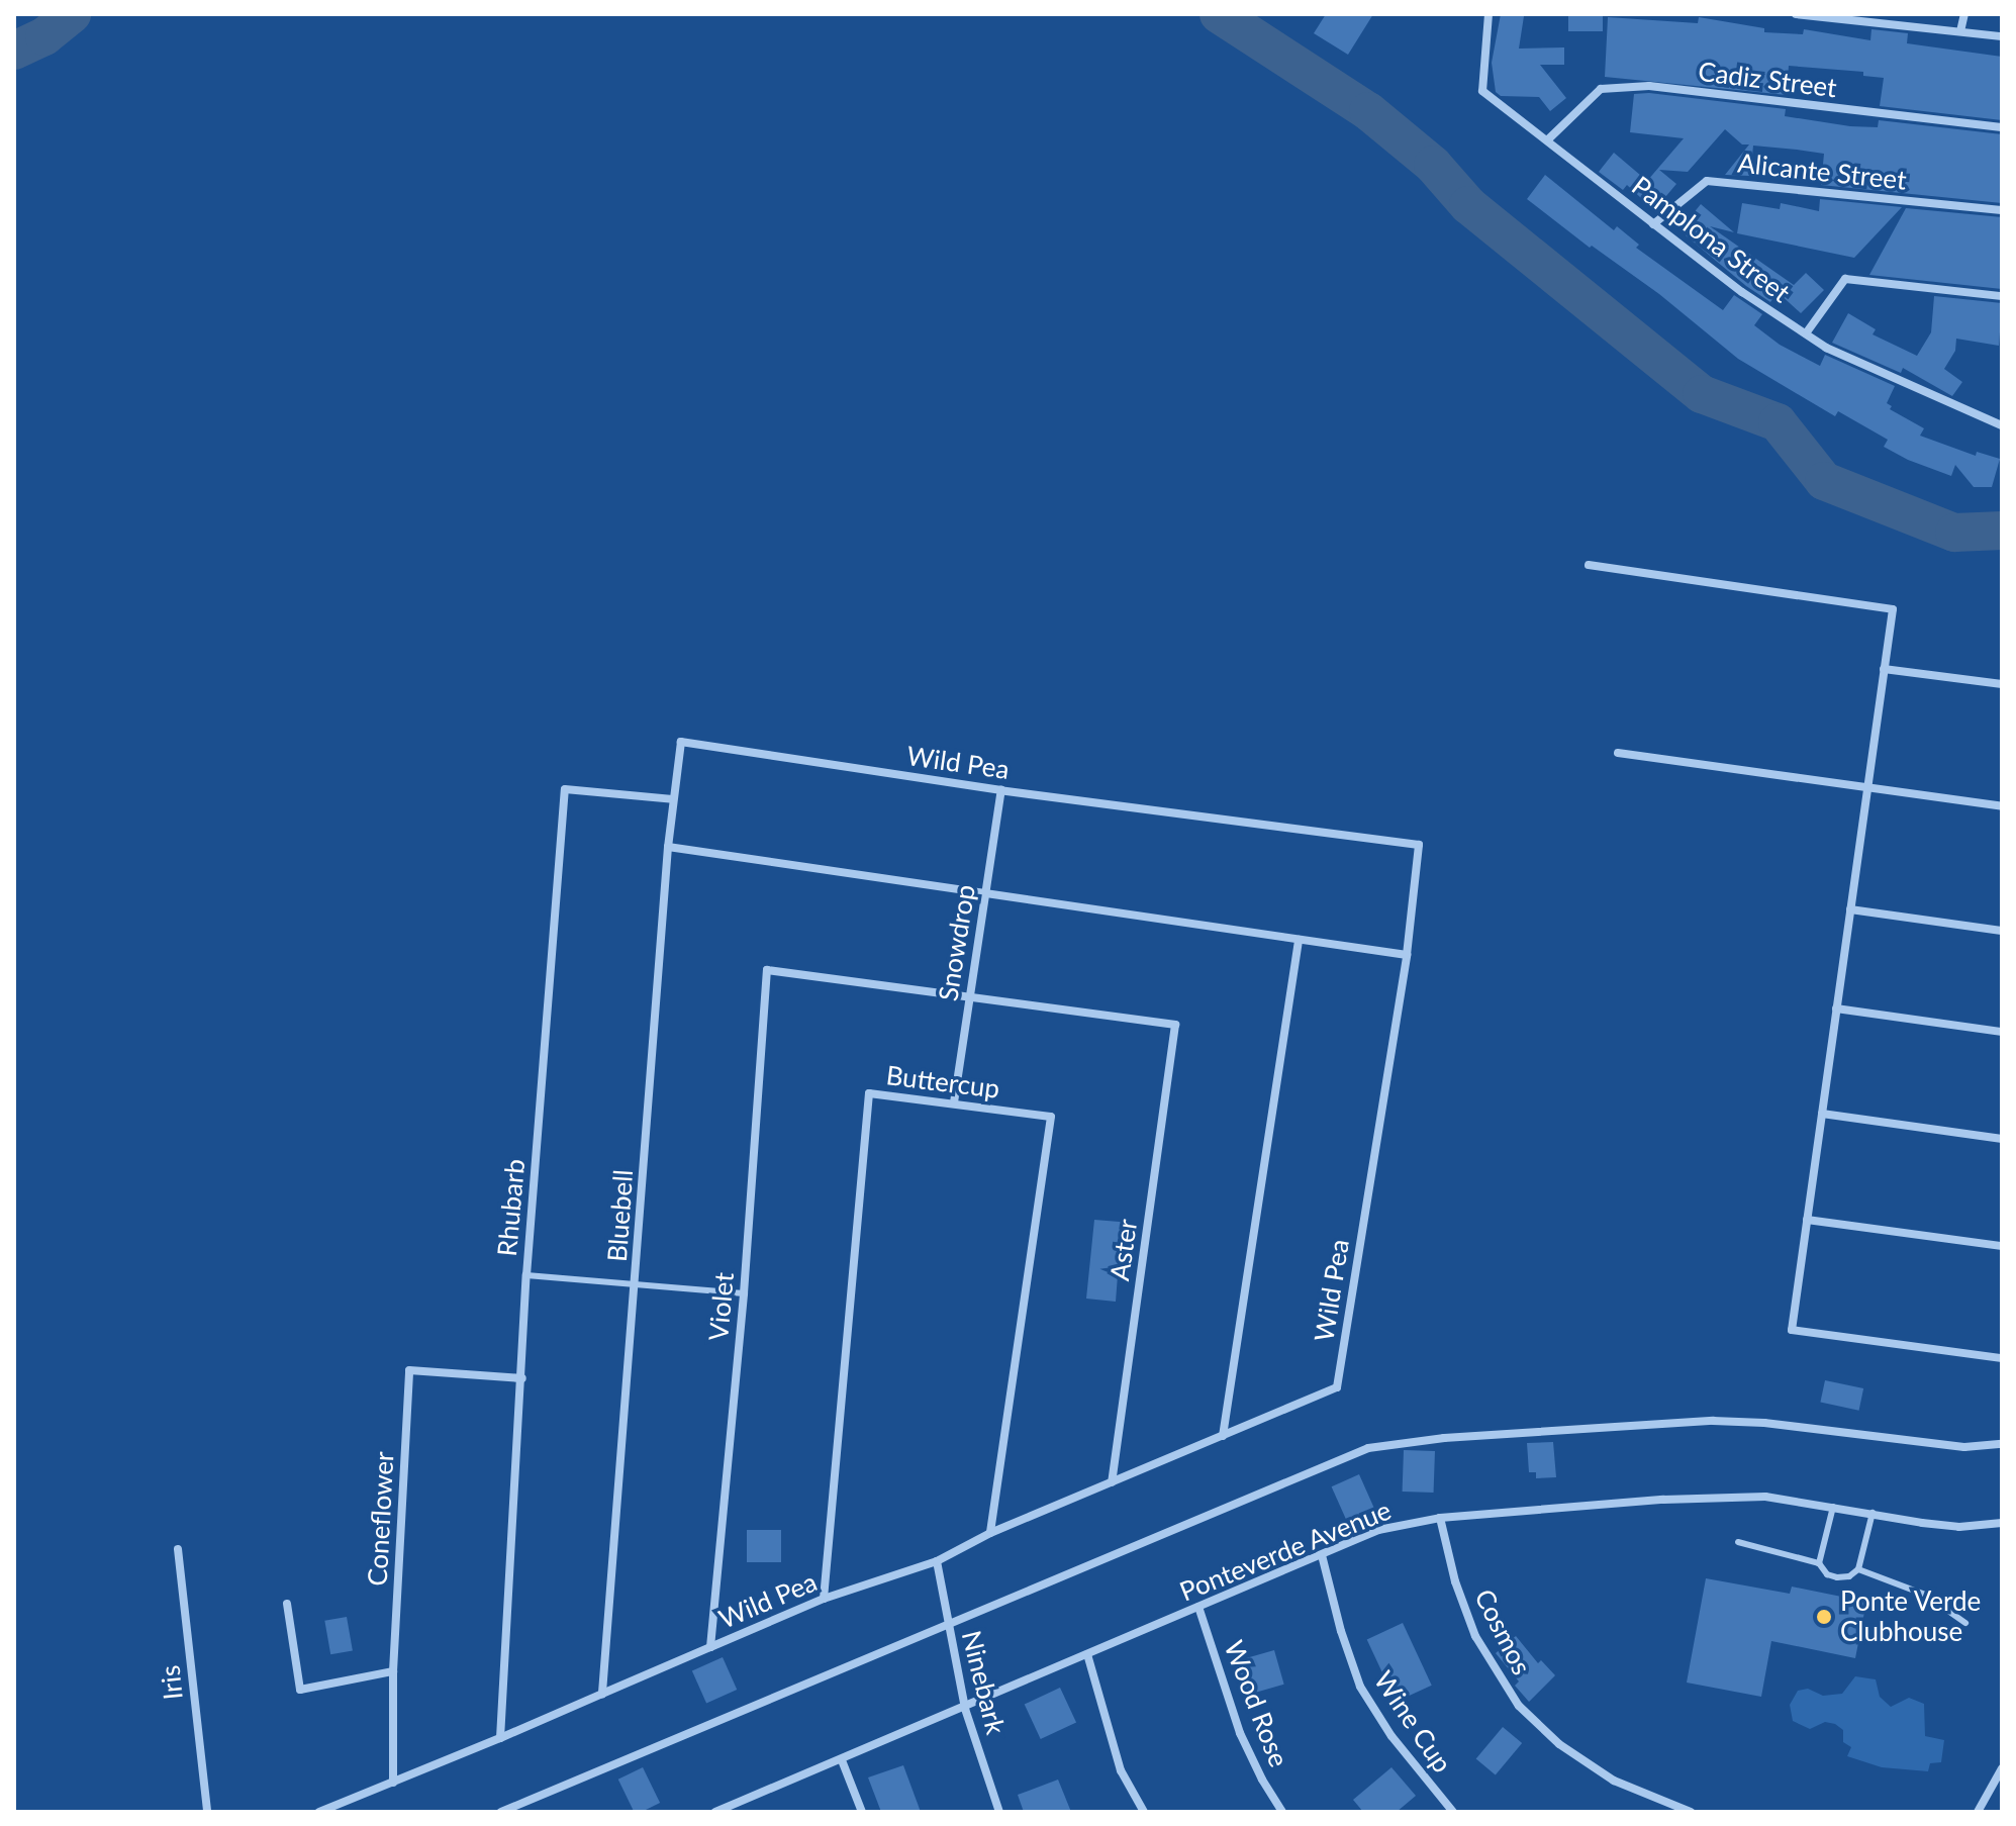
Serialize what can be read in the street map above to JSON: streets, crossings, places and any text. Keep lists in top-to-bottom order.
{
  "streets": {
    "street": [
      "Cadiz Street",
      "Alicante Street",
      "Pamplona Street",
      "Wild Pea",
      "Snowdrop",
      "Buttercup",
      "Rhubarb",
      "Bluebell",
      "Aster",
      "Violet",
      "Coneflower",
      "Ponteverde Avenue",
      "Cosmos",
      "Iris",
      "Ninebark",
      "Wood Rose",
      "Wine Cup"
    ]
  },
  "crossings": [
    ["Cadiz Street", "Pamplona Street"],
    ["Alicante Street", "Pamplona Street"],
    ["Wild Pea", "Snowdrop"],
    ["Wild Pea", "Buttercup"],
    ["Wild Pea", "Rhubarb"],
    ["Wild Pea", "Bluebell"],
    ["Wild Pea", "Aster"],
    ["Wild Pea", "Violet"],
    ["Wild Pea", "Coneflower"],
    ["Wild Pea", "Ninebark"],
    ["Snowdrop", "Buttercup"],
    ["Snowdrop", "Aster"],
    ["Snowdrop", "Violet"],
    ["Rhubarb", "Bluebell"],
    ["Rhubarb", "Coneflower"],
    ["Aster", "Violet"],
    ["Ponteverde Avenue", "Cosmos"],
    ["Ponteverde Avenue", "Ninebark"],
    ["Ponteverde Avenue", "Wood Rose"],
    ["Ponteverde Avenue", "Wine Cup"]
  ],
  "places": ["Ponte Verde Clubhouse"]
}
